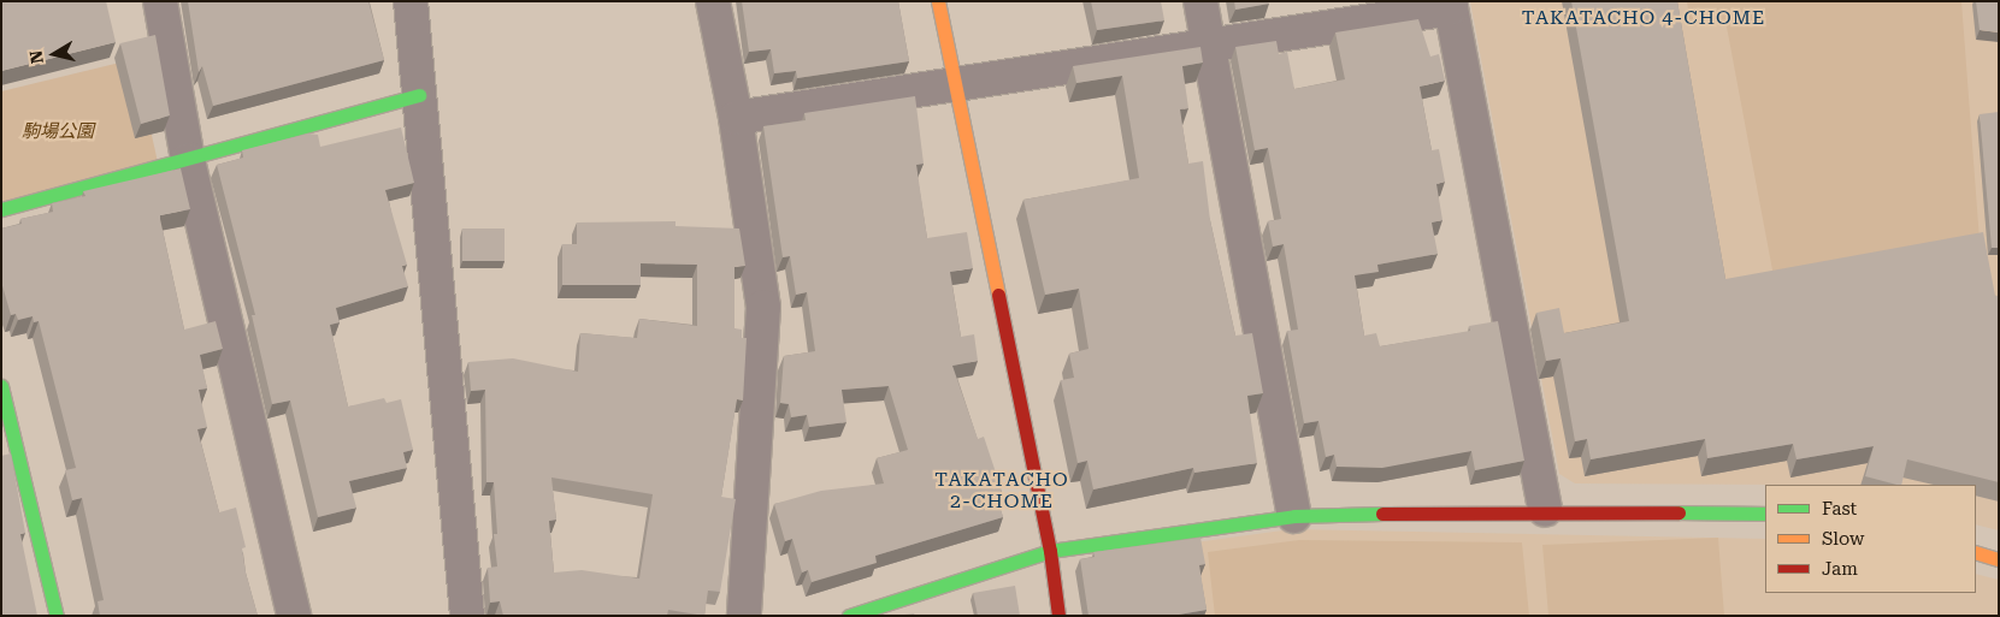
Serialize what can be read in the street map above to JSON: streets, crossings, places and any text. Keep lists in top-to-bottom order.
{
  "districts": ["TAKATACHO 4-CHOME", "TAKATACHO 2-CHOME"],
  "parks": ["駒場公園"],
  "legend": ["Fast", "Slow", "Jam"],
  "north": "left"
}
